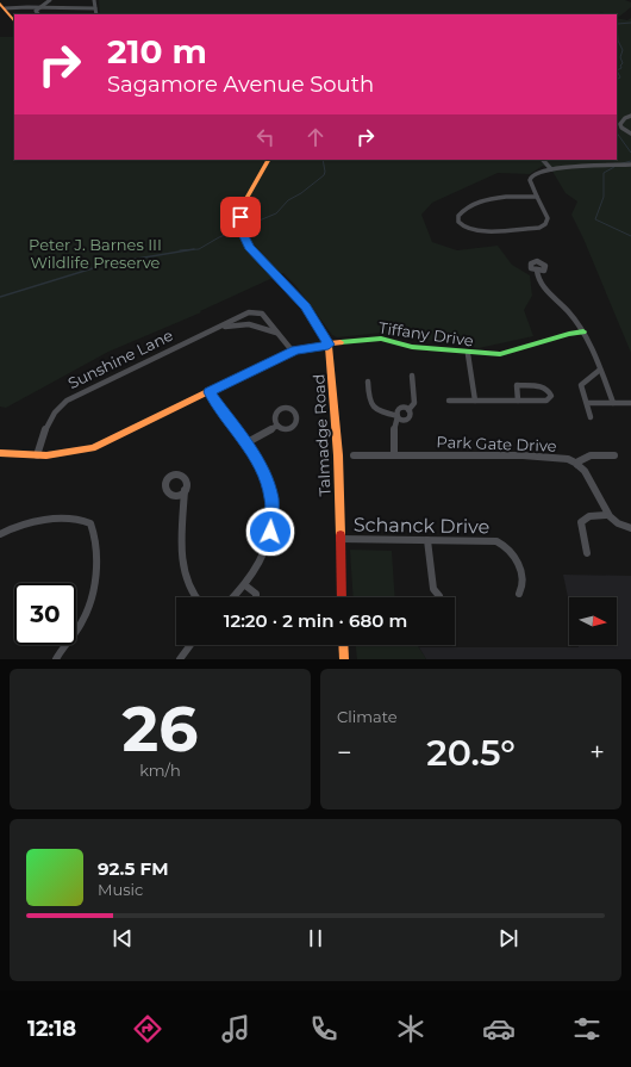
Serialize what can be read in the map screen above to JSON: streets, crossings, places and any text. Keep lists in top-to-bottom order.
{
  "streets": {
    "street": [
      "Tiffany Drive",
      "Sunshine Lane",
      "Talmadge Road",
      "Park Gate Drive",
      "Schanck Drive"
    ]
  },
  "crossings": [
    ["Tiffany Drive", "Sunshine Lane"],
    ["Tiffany Drive", "Talmadge Road"],
    ["Talmadge Road", "Schanck Drive"]
  ],
  "parks": ["Peter J. Barnes III Wildlife Preserve"],
  "north": "right",
  "page": {
    "turn": ["210 m", "Sagamore Avenue South"],
    "limit": "30",
    "trip": "12:20 · 2 min · 680 m",
    "tile": [
      ["26", "km/h"],
      "Climate"
    ],
    "heat": ["−", "20.5°", "+"],
    "song": ["92.5 FM", "Music"],
    "tabs": "12:18"
  }
}
